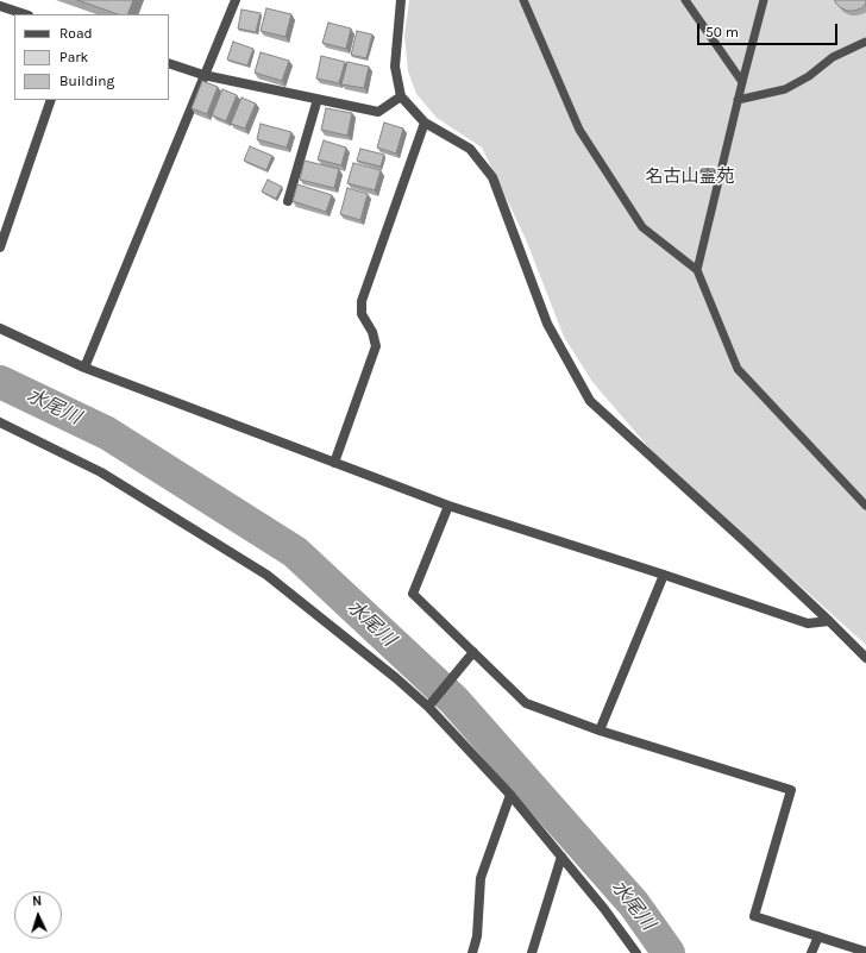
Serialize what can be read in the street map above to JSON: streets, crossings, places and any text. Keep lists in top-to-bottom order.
{
  "water": ["水尾川"],
  "parks": ["名古山霊苑"],
  "legend": ["Road", "Park", "Building"],
  "scale_bar": "50 m",
  "north": "top"
}
